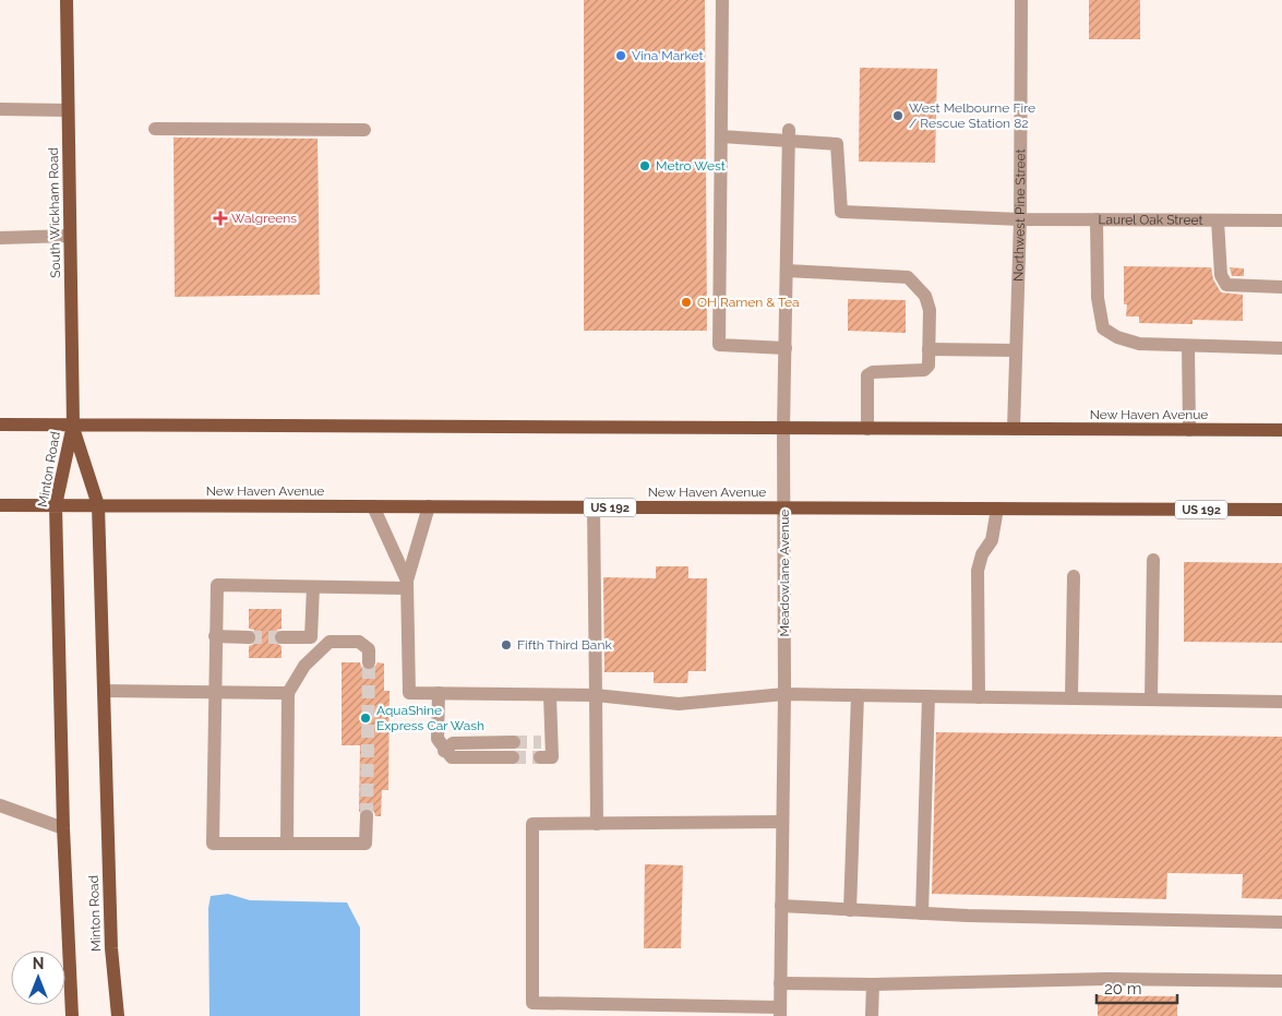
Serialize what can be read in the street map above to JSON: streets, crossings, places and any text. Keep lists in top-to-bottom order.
{
  "streets": {
    "main road": [
      "South Wickham Road",
      "New Haven Avenue",
      "Minton Road",
      "US 192"
    ],
    "street": ["Northwest Pine Street", "Laurel Oak Street", "Meadowlane Avenue"]
  },
  "crossings": [
    ["South Wickham Road", "New Haven Avenue"],
    ["South Wickham Road", "Minton Road"],
    ["Northwest Pine Street", "Laurel Oak Street"],
    ["Northwest Pine Street", "New Haven Avenue"],
    ["Laurel Oak Street", "Meadowlane Avenue"],
    ["New Haven Avenue", "Minton Road"],
    ["New Haven Avenue", "Meadowlane Avenue"]
  ],
  "places": {
    "other": [
      "Vina Market",
      "West Melbourne Fire / Rescue Station 82",
      "Metro West",
      "OH Ramen & Tea",
      "Fifth Third Bank",
      "AquaShine Express Car Wash"
    ],
    "health": ["Walgreens"]
  },
  "scale_bar": "20 m",
  "north": "top"
}
